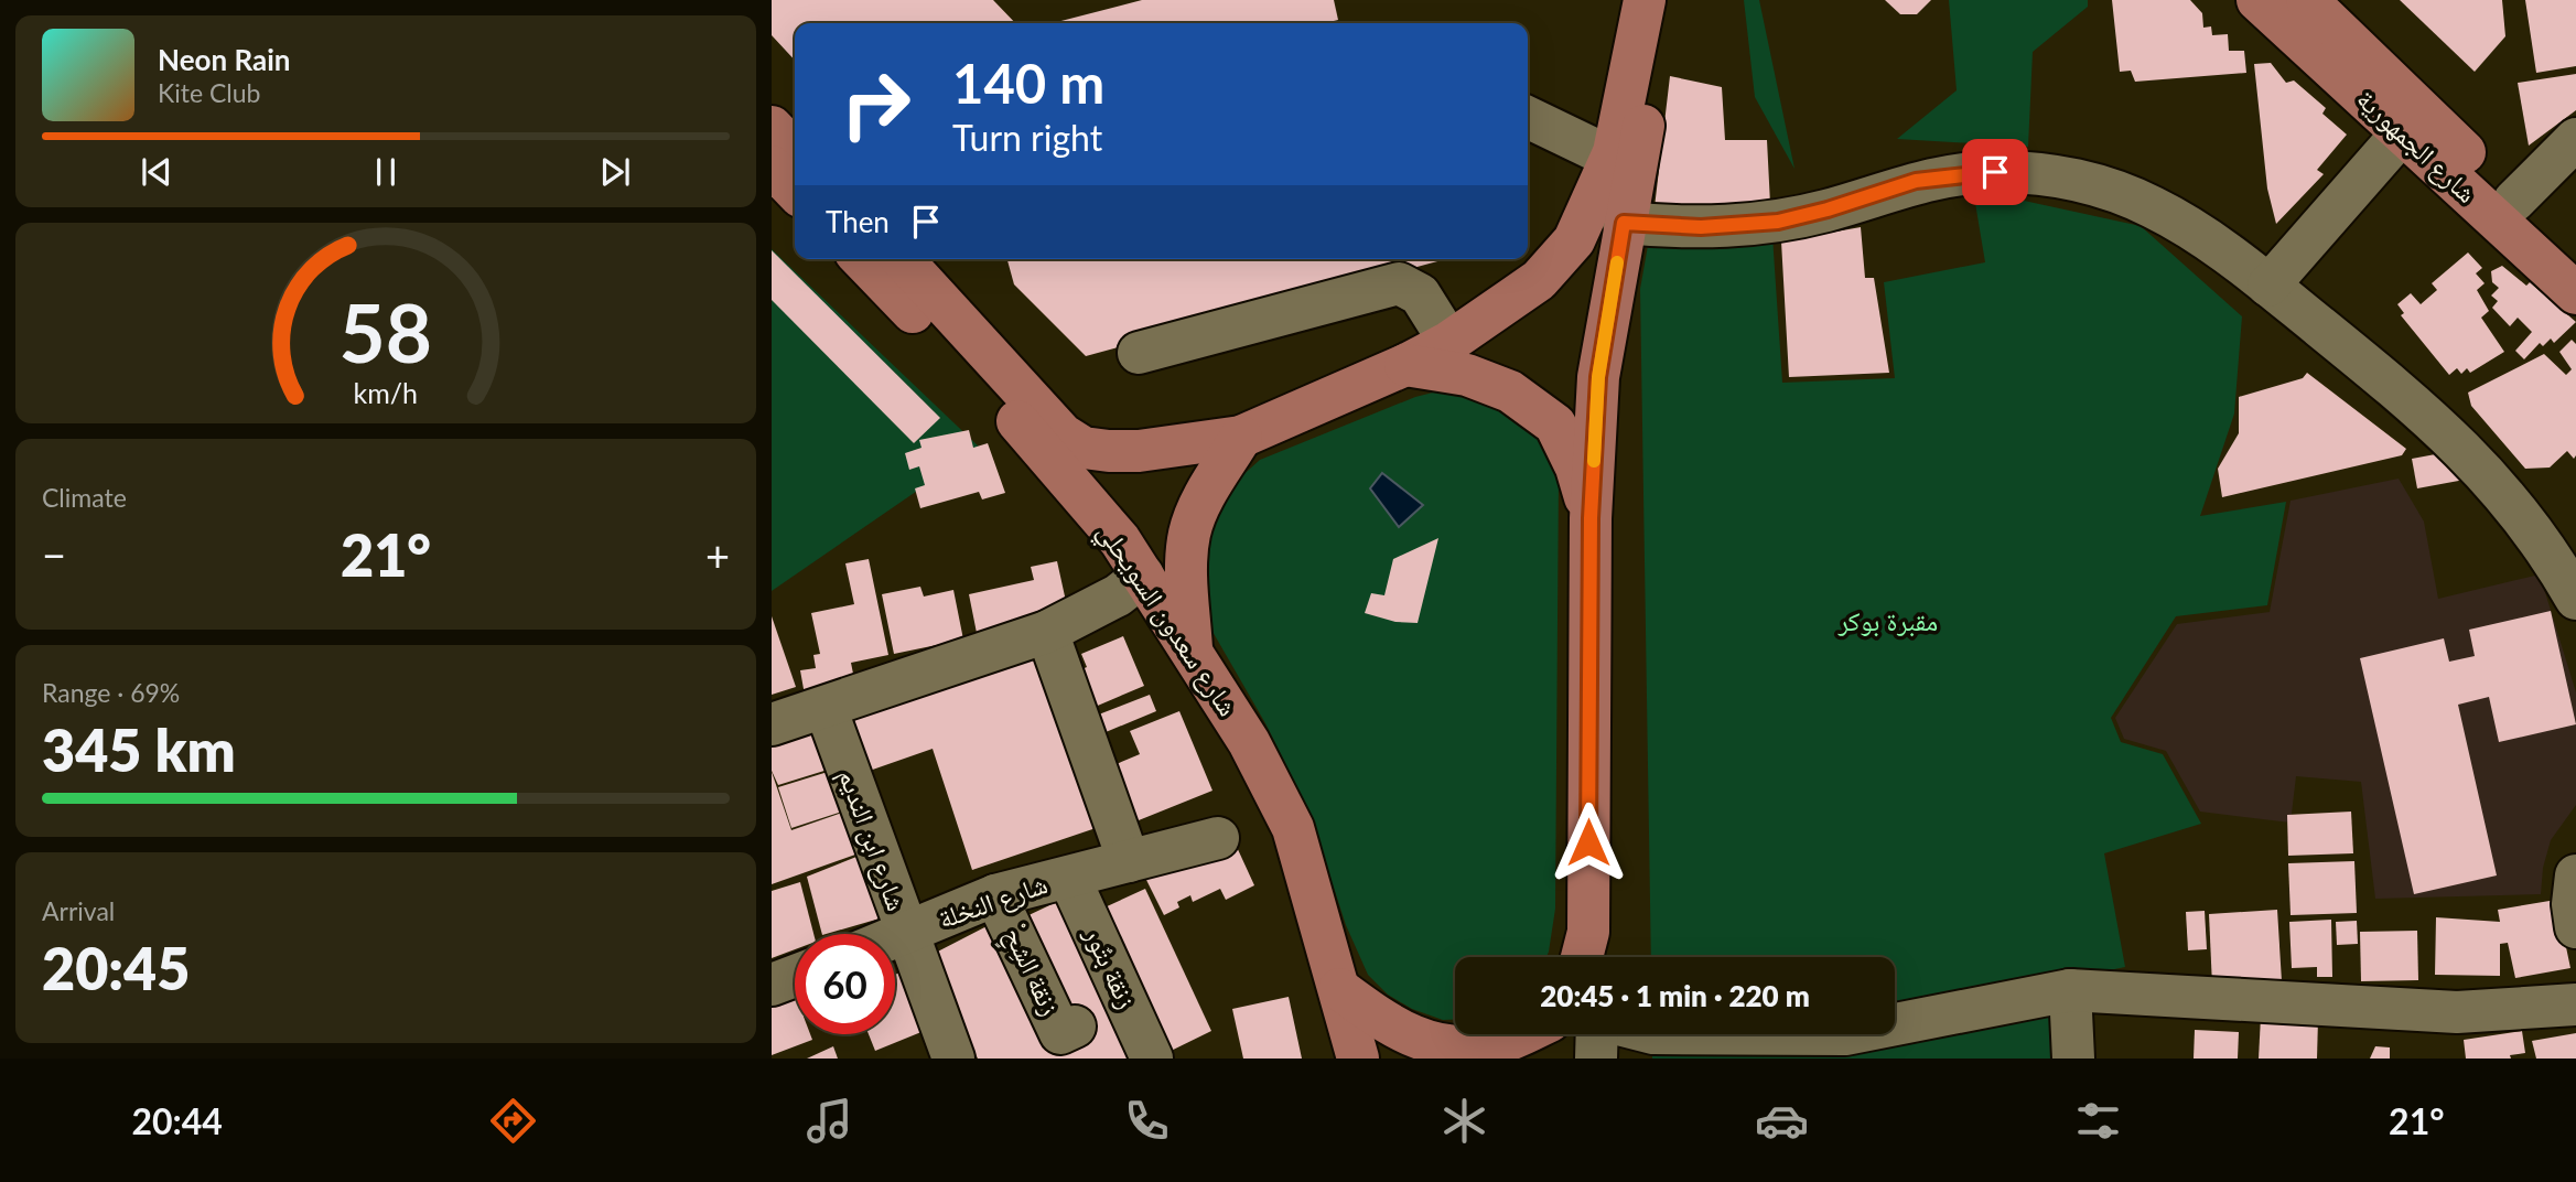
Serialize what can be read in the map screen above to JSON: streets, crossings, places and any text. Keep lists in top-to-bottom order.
{
  "streets": {
    "main road": ["شارع الجمهورية", "شارع سعدون السويحلي"],
    "street": [
      "شارع ابن النديم",
      "شارع النخلة",
      "زنقة بتٌور",
      "ْزنقة الشِحٍ"
    ]
  },
  "crossings": [
    ["شارع ابن النديم", "شارع النخلة"],
    ["شارع النخلة", "زنقة بتٌور"],
    ["شارع النخلة", "ْزنقة الشِحٍ"]
  ],
  "parks": ["مقبرة بوكر"],
  "page": {
    "turn": ["140 m", "Turn right"],
    "song": ["Neon Rain", "Kite Club"],
    "then": "Then",
    "tile": [
      "Climate",
      ["Range · 69%", "345 km"],
      ["Arrival", "20:45"]
    ],
    "heat": ["−", "21°", "+"],
    "limit": "60",
    "trip": "20:45 · 1 min · 220 m",
    "tabs": ["20:44", "21°"],
    "gauge": ["58", "km/h"]
  }
}
